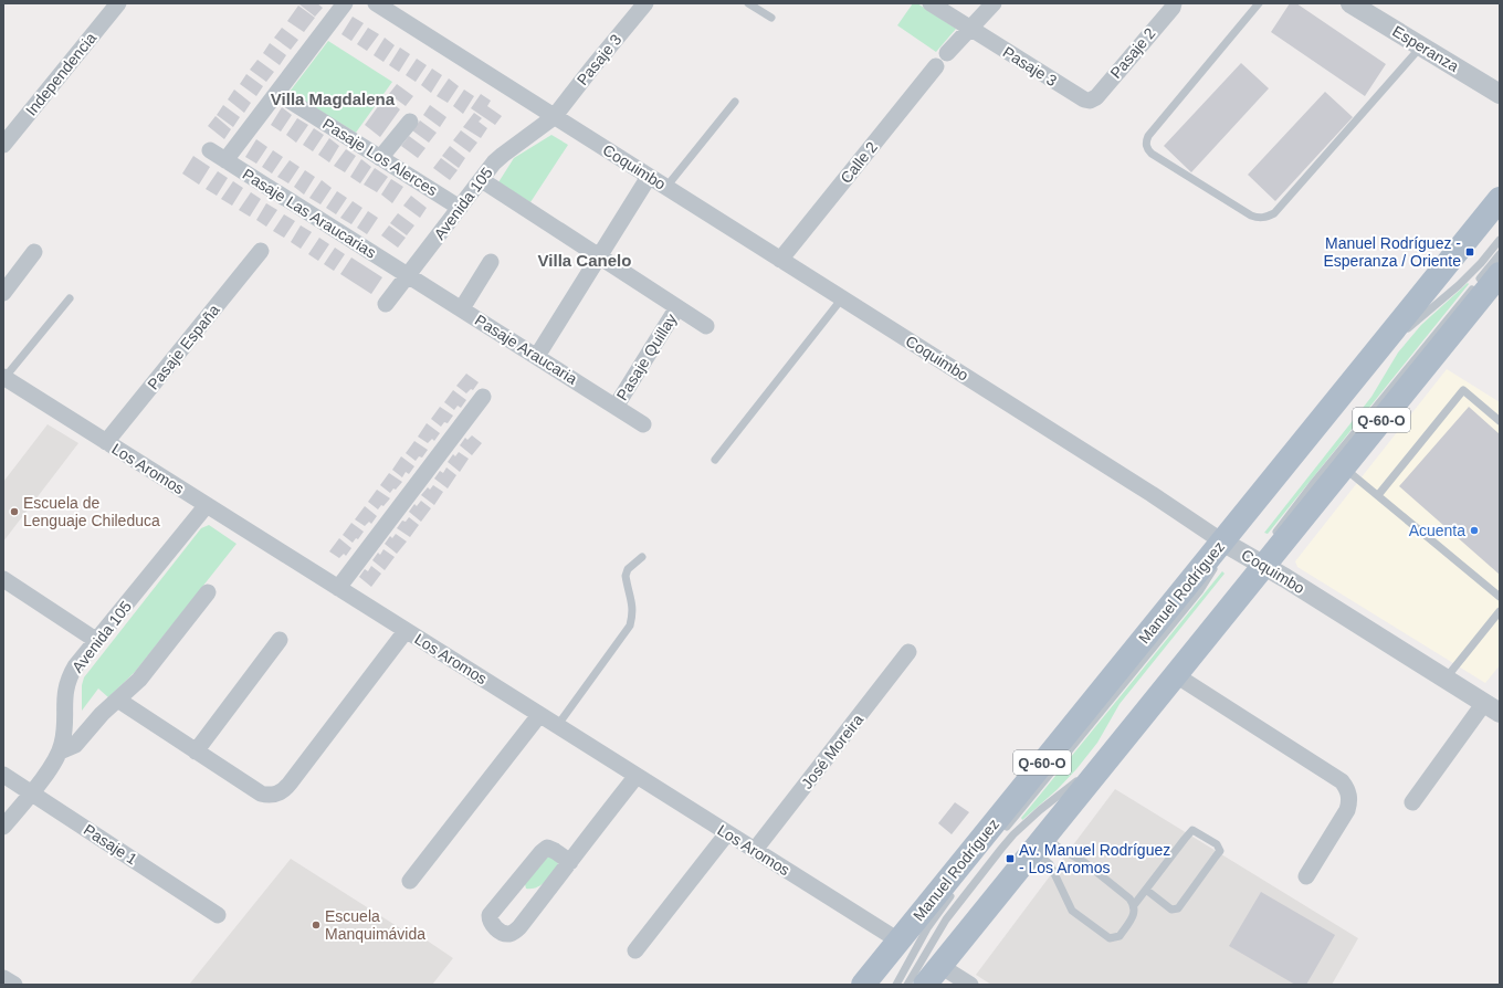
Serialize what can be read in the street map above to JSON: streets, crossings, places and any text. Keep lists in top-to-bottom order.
{
  "streets": {
    "main road": ["Q-60-O", "Manuel Rodríguez"],
    "street": [
      "Esperanza",
      "Pasaje 2",
      "Pasaje 3",
      "Independencia",
      "Pasaje Los Alerces",
      "Calle 2",
      "Coquimbo",
      "Avenida 105",
      "Pasaje Las Araucarias",
      "Pasaje España",
      "Pasaje Araucaria",
      "Pasaje Quillay",
      "Los Aromos",
      "José Moreira",
      "Pasaje 1"
    ]
  },
  "crossings": [
    ["Pasaje 2", "Pasaje 3"],
    ["Pasaje 3", "Coquimbo"],
    ["Pasaje 3", "Avenida 105"],
    ["Pasaje Los Alerces", "Avenida 105"],
    ["Calle 2", "Coquimbo"],
    ["Coquimbo", "Avenida 105"],
    ["Coquimbo", "Q-60-O"],
    ["Coquimbo", "Manuel Rodríguez"],
    ["Avenida 105", "Pasaje Las Araucarias"],
    ["Avenida 105", "Pasaje Araucaria"],
    ["Avenida 105", "Los Aromos"],
    ["Avenida 105", "Pasaje 1"],
    ["Pasaje Las Araucarias", "Pasaje Araucaria"],
    ["Pasaje España", "Los Aromos"],
    ["Pasaje Araucaria", "Pasaje Quillay"],
    ["Los Aromos", "Manuel Rodríguez"],
    ["Los Aromos", "José Moreira"]
  ],
  "districts": ["Villa Magdalena", "Villa Canelo"],
  "places": {
    "transit": ["Manuel Rodríguez - Esperanza / Oriente", "Av. Manuel Rodríguez - Los Aromos"],
    "other": ["Escuela de Lenguaje Chileduca", "Acuenta", "Escuela Manquimávida"]
  }
}
